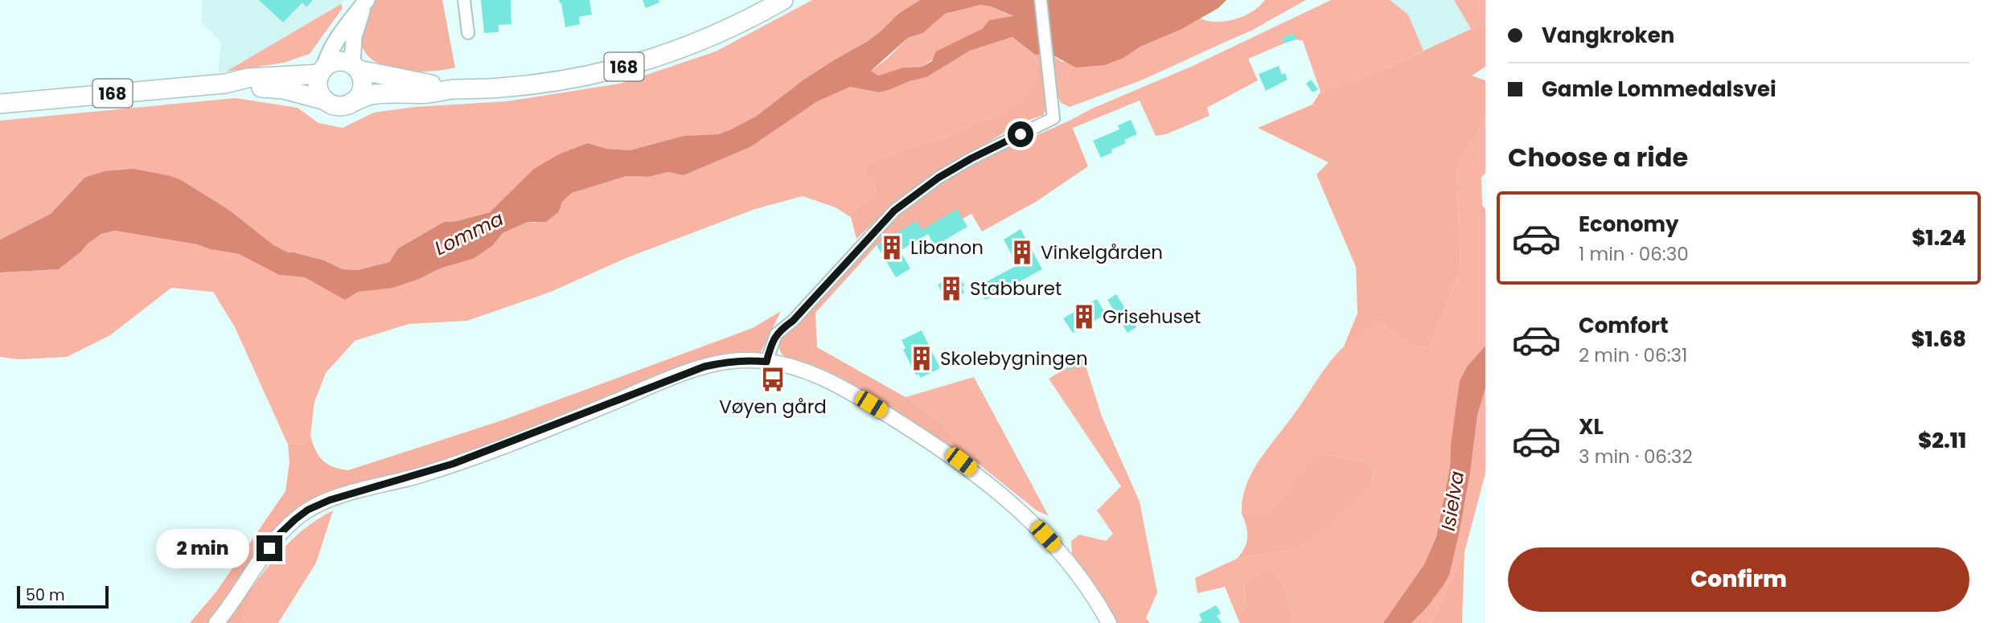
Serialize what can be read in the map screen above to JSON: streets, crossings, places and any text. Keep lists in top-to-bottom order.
{
  "streets": {
    "main road": ["168"]
  },
  "water": ["Lomma", "Isielva"],
  "places": {
    "building": [
      "Libanon",
      "Vinkelgården",
      "Stabburet",
      "Grisehuset",
      "Skolebygningen"
    ],
    "bus stop": ["Vøyen gård"]
  },
  "scale_bar": "50 m",
  "page": {
    "banner": ["Vangkroken", "Gamle Lommedalsvei"],
    "heading": "Choose a ride",
    "list": [
      {
        "name": "Economy",
        "note": "1 min · 06:30",
        "value": "$1.24"
      },
      {
        "name": "Comfort",
        "note": "2 min · 06:31",
        "value": "$1.68"
      },
      {
        "name": "XL",
        "note": "3 min · 06:32",
        "value": "$2.11"
      }
    ],
    "bubble": "2 min",
    "buttons": "Confirm",
    "scale": "50 m"
  }
}
